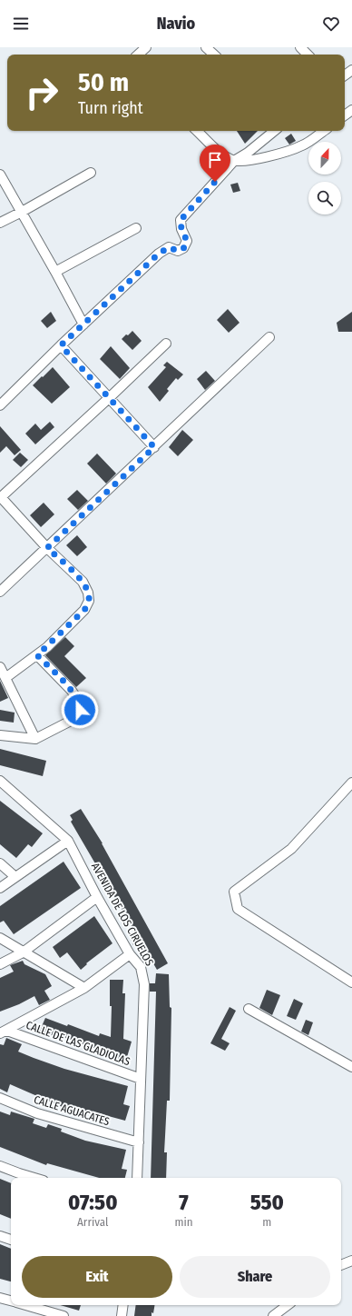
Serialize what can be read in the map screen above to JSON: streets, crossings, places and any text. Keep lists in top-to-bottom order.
{
  "streets": {
    "street": ["AVENIDA DE LOS CIRUELOS", "CALLE DE LAS GLADIOLAS", "CALLE AGUACATES"]
  },
  "crossings": [
    ["AVENIDA DE LOS CIRUELOS", "CALLE DE LAS GLADIOLAS"],
    ["AVENIDA DE LOS CIRUELOS", "CALLE AGUACATES"]
  ],
  "north": "top",
  "page": {
    "header": "Navio",
    "turn": ["50 m", "Turn right"],
    "eta": [
      "07:50",
      "Arrival",
      "7",
      "min",
      "550",
      "m"
    ],
    "buttons": ["Exit", "Share"]
  }
}
